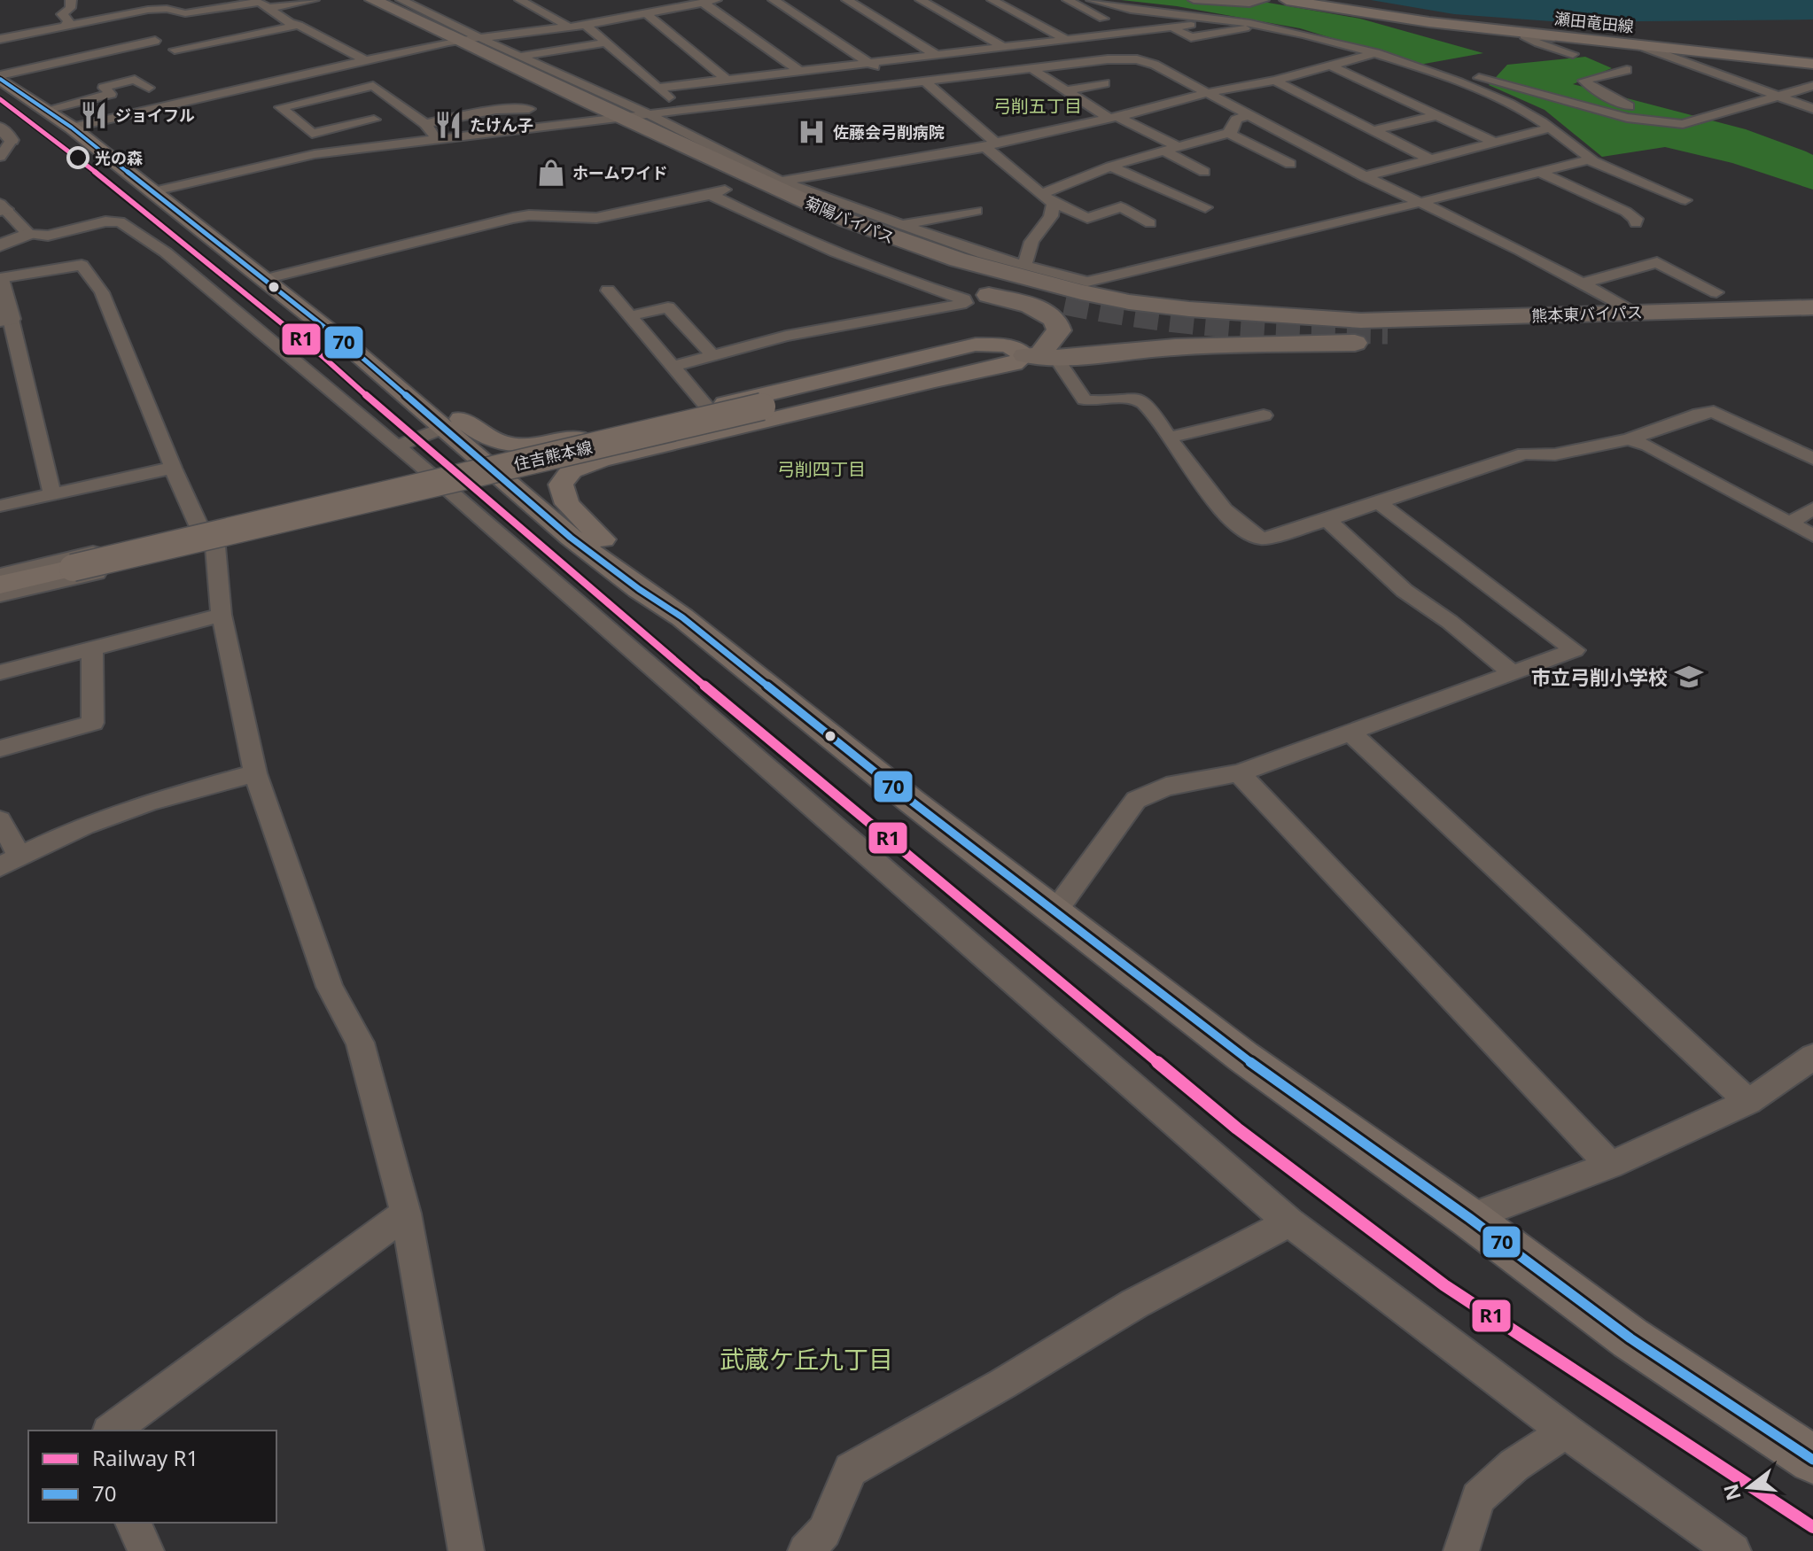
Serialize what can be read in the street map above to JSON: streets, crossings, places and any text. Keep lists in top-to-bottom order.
{
  "streets": {
    "highway": ["菊陽バイパス", "熊本東バイパス"],
    "main road": ["瀬田竜田線", "住吉熊本線"]
  },
  "crossings": [
    ["菊陽バイパス", "熊本東バイパス"]
  ],
  "districts": ["弓削五丁目", "弓削四丁目", "武蔵ケ丘九丁目"],
  "places": {
    "restaurant": ["ジョイフル", "たけん子"],
    "hospital": ["佐藤会弓削病院"],
    "other": ["光の森"],
    "shop": ["ホームワイド"],
    "school or university": ["市立弓削小学校"]
  },
  "lines": ["transit line 70", "rail line R1"],
  "legend": ["Railway R1", "70"],
  "north": "left"
}
